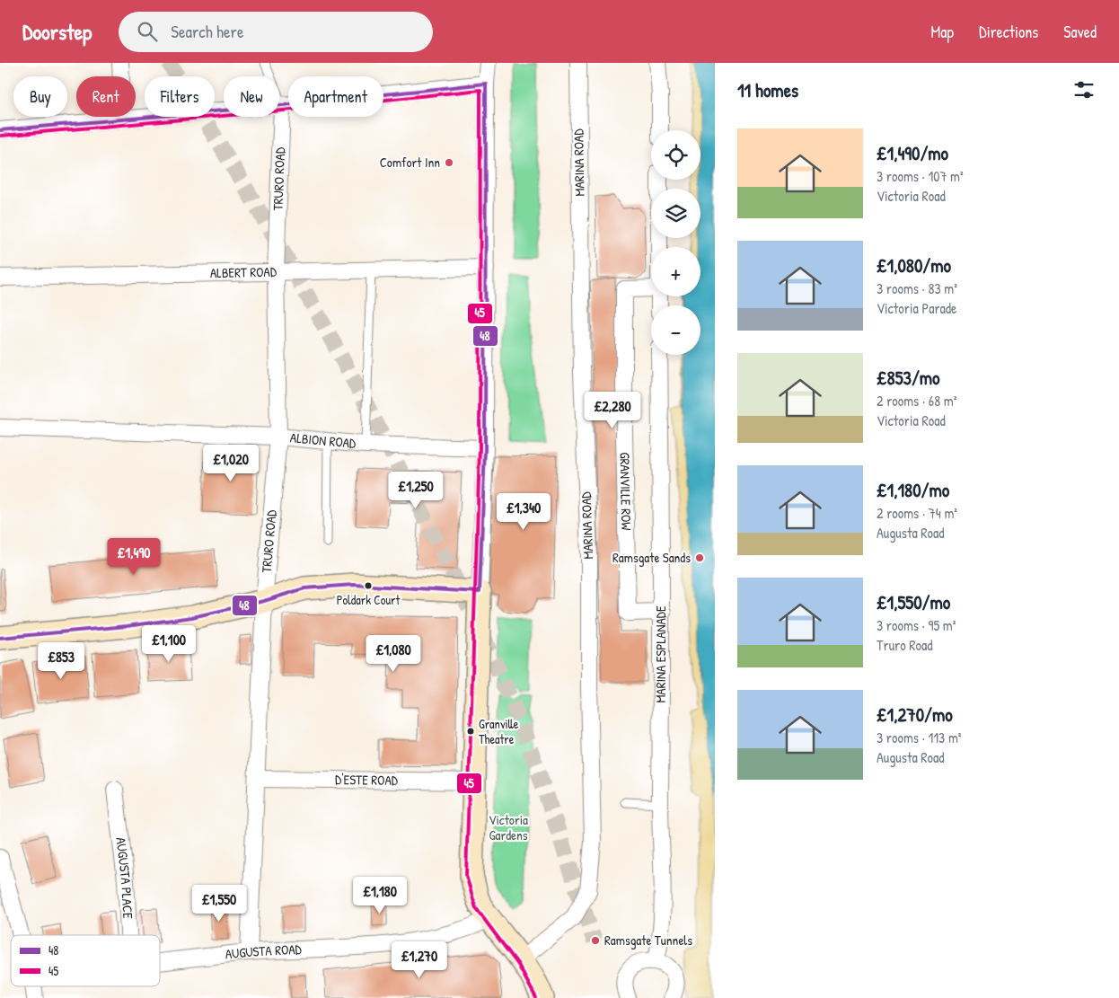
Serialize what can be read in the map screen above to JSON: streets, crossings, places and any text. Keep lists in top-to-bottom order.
{
  "streets": {
    "street": [
      "MARINA ROAD",
      "TRURO ROAD",
      "ALBERT ROAD",
      "ALBION ROAD",
      "GRANVILLE ROW",
      "MARINA ESPLANADE",
      "D'ESTE ROAD",
      "AUGUSTA PLACE",
      "AUGUSTA ROAD"
    ]
  },
  "crossings": [
    ["TRURO ROAD", "ALBERT ROAD"],
    ["TRURO ROAD", "ALBION ROAD"],
    ["TRURO ROAD", "D'ESTE ROAD"],
    ["TRURO ROAD", "AUGUSTA ROAD"],
    ["GRANVILLE ROW", "MARINA ESPLANADE"]
  ],
  "parks": ["Victoria Gardens"],
  "places": [
    "Comfort Inn",
    "Ramsgate Sands",
    "Poldark Court",
    "Granville Theatre",
    "Ramsgate Tunnels"
  ],
  "lines": ["transit line 48", "transit line 45"],
  "legend": ["48", "45"],
  "page": {
    "header": "Doorstep",
    "search": "Search here",
    "nav": ["Map", "Directions", "Saved"],
    "heading": "11 homes",
    "chip": [
      "Buy",
      "Rent",
      "Filters",
      "New",
      "Apartment"
    ],
    "list": [
      {
        "name": "£1,490/mo",
        "note": "3 rooms · 107 m² · Victoria Road"
      },
      {
        "name": "£1,080/mo",
        "note": "3 rooms · 83 m² · Victoria Parade"
      },
      {
        "name": "£853/mo",
        "note": "2 rooms · 68 m² · Victoria Road"
      },
      {
        "name": "£1,180/mo",
        "note": "2 rooms · 74 m² · Augusta Road"
      },
      {
        "name": "£1,550/mo",
        "note": "3 rooms · 95 m² · Truro Road"
      },
      {
        "name": "£1,270/mo",
        "note": "3 rooms · 113 m² · Augusta Road"
      }
    ],
    "map_buttons": ["+", "−"],
    "price": [
      "£2,280",
      "£1,020",
      "£1,250",
      "£1,340",
      "£1,490",
      "£1,100",
      "£1,080",
      "£853",
      "£1,180",
      "£1,550",
      "£1,270"
    ]
  }
}
